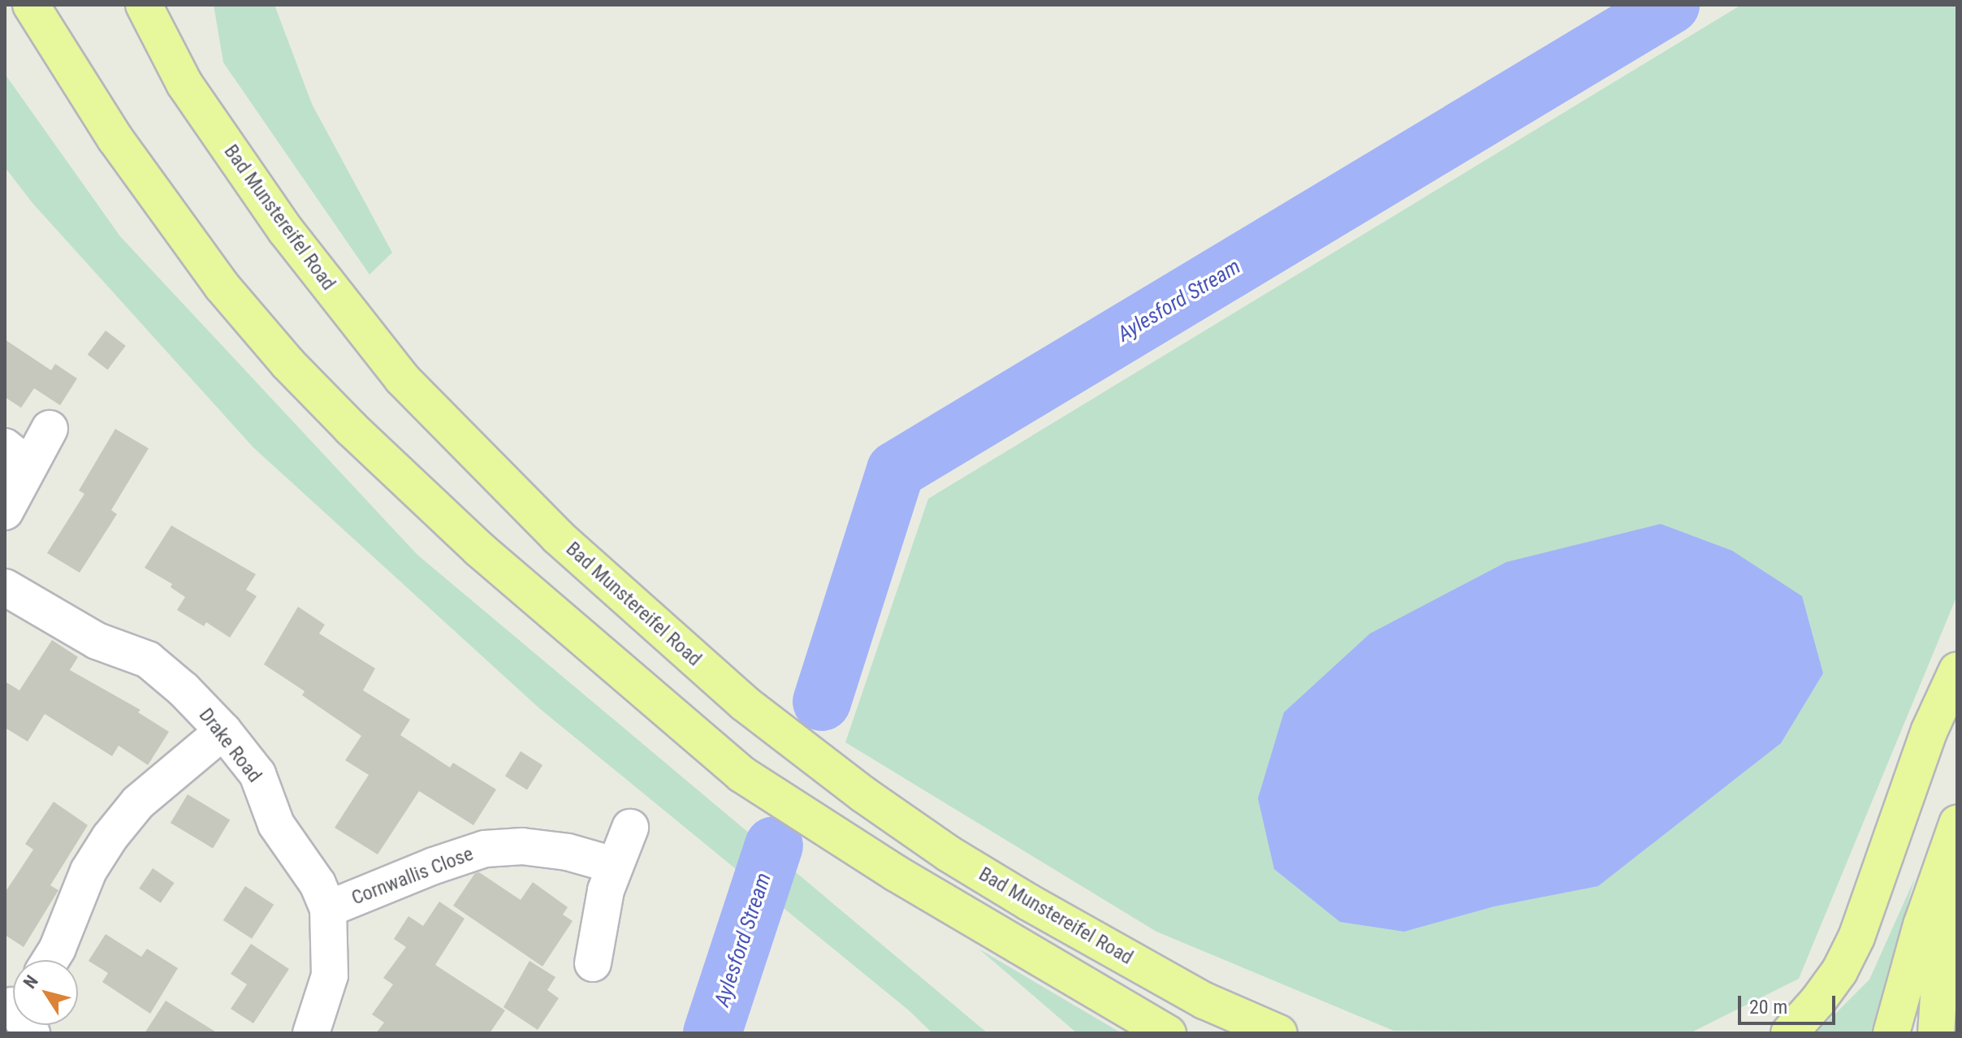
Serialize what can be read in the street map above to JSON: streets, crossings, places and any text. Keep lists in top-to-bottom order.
{
  "streets": {
    "highway": ["Bad Munstereifel Road"],
    "street": ["Drake Road", "Cornwallis Close"]
  },
  "crossings": [
    ["Drake Road", "Cornwallis Close"]
  ],
  "water": ["Aylesford Stream"],
  "scale_bar": "20 m",
  "north": "top left"
}
